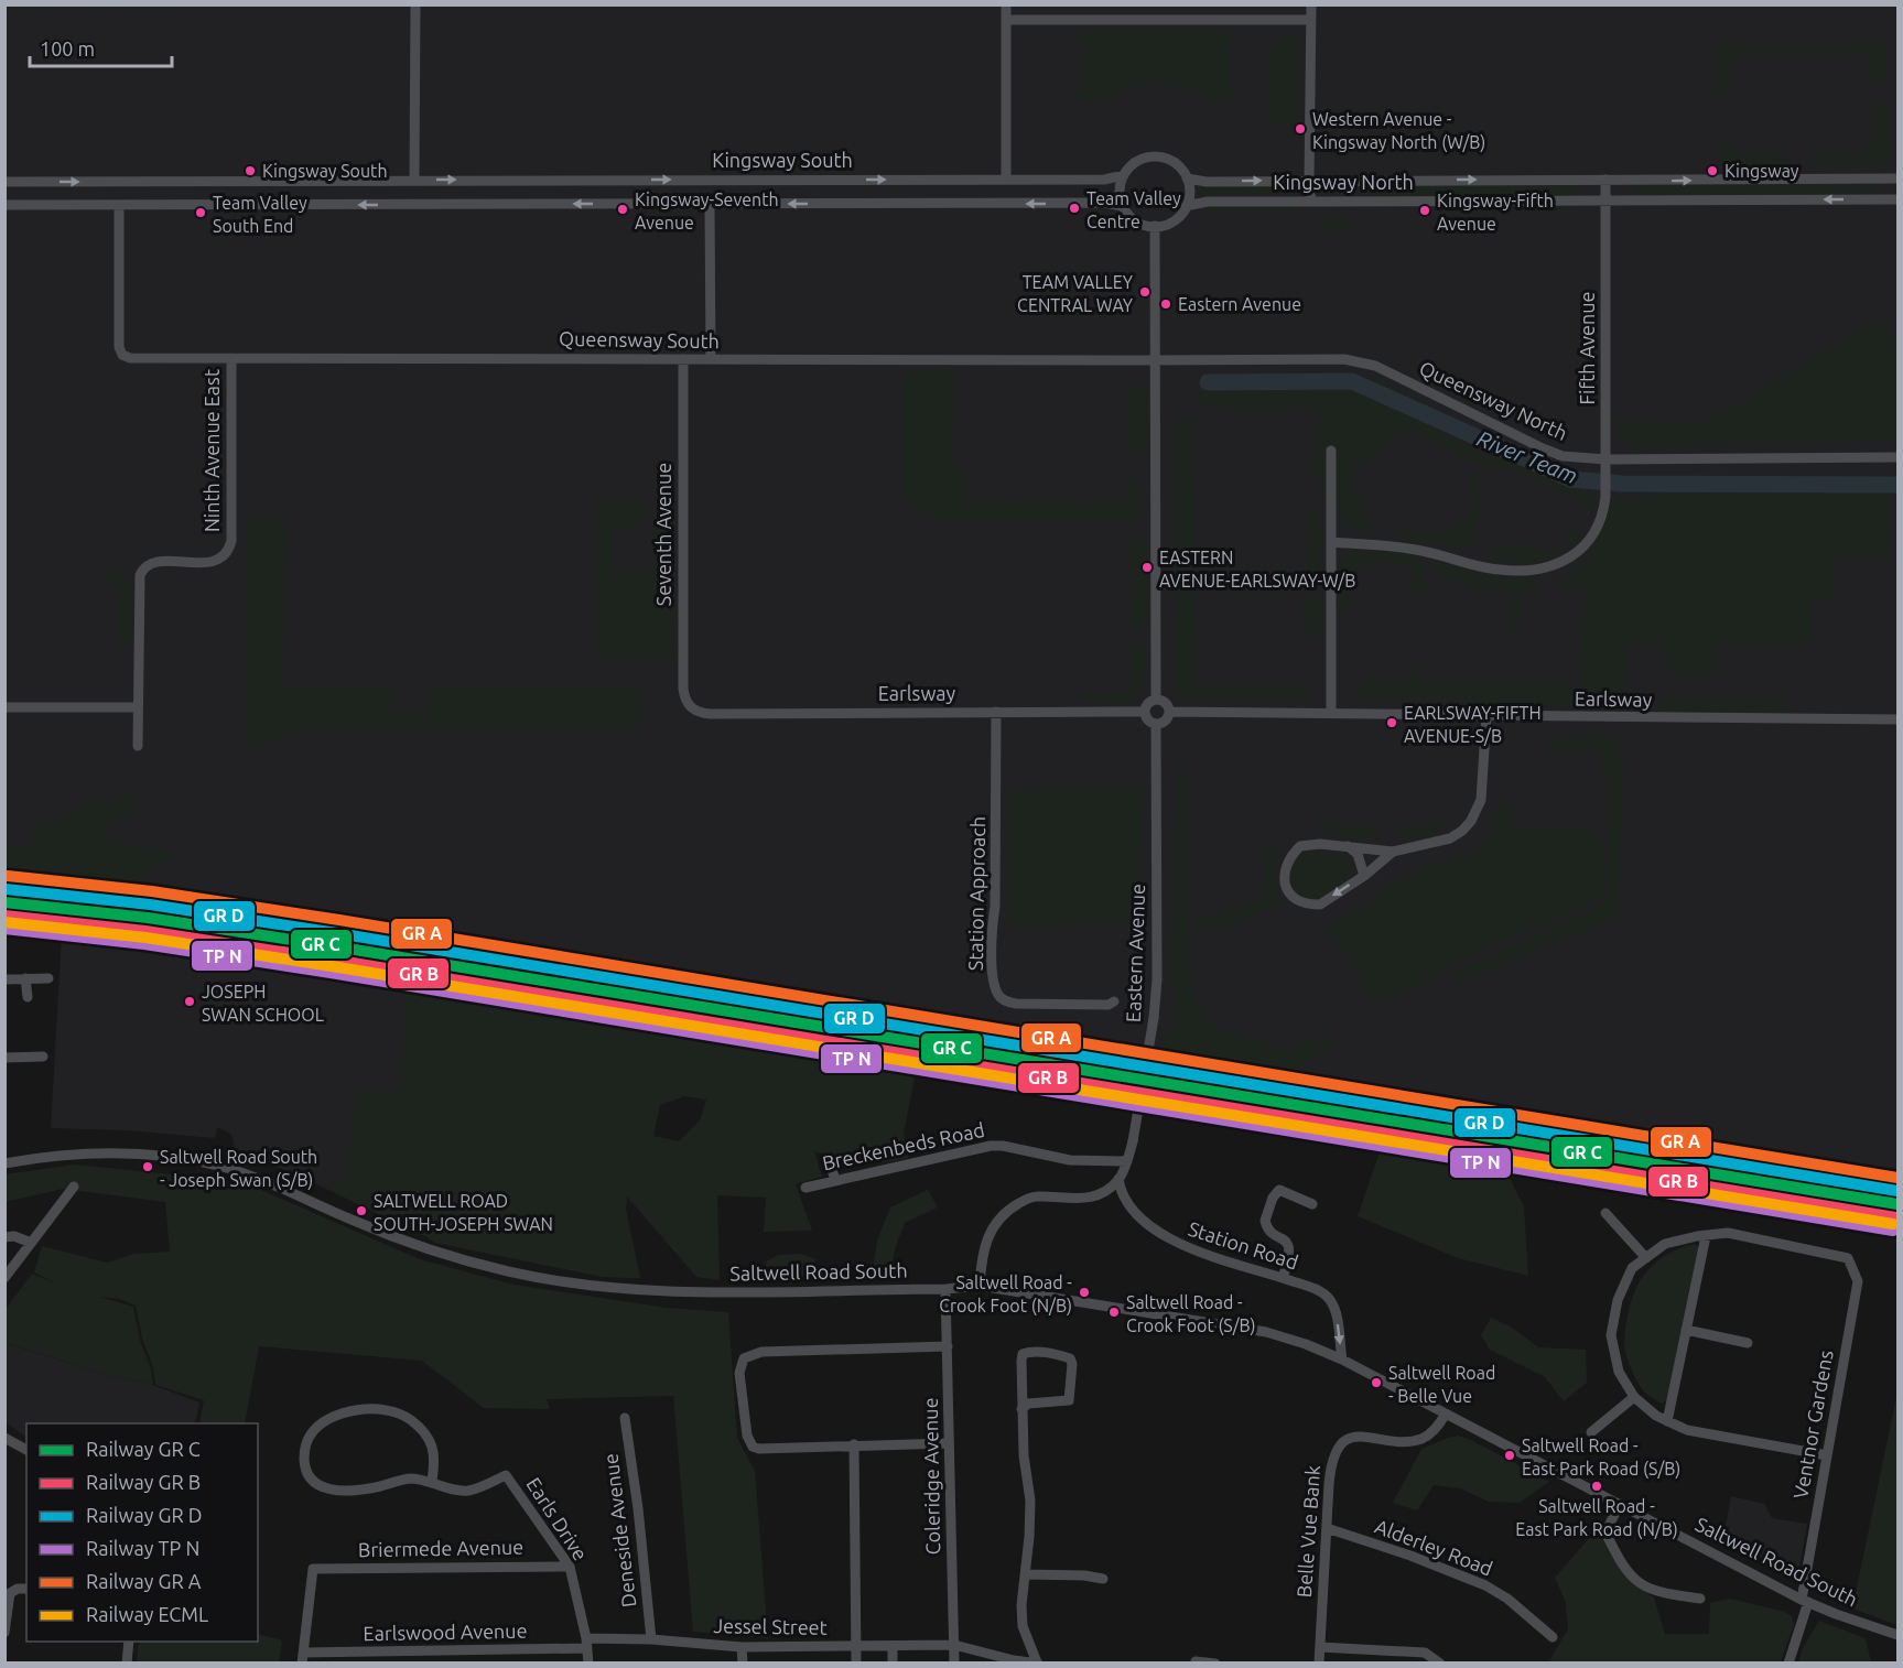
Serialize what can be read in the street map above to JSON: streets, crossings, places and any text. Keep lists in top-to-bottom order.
{
  "streets": {
    "street": [
      "Kingsway South",
      "Kingsway North",
      "Queensway South",
      "Fifth Avenue",
      "Queensway North",
      "Ninth Avenue East",
      "Seventh Avenue",
      "Earlsway",
      "Station Approach",
      "Eastern Avenue",
      "Breckenbeds Road",
      "Station Road",
      "Saltwell Road South",
      "Ventnor Gardens",
      "Coleridge Avenue",
      "Earls Drive",
      "Deneside Avenue",
      "Belle Vue Bank",
      "Alderley Road",
      "Briermede Avenue",
      "Jessel Street",
      "Earlswood Avenue"
    ]
  },
  "crossings": [
    ["Kingsway South", "Kingsway North"],
    ["Kingsway North", "Fifth Avenue"],
    ["Queensway South", "Queensway North"],
    ["Queensway South", "Ninth Avenue East"],
    ["Queensway South", "Seventh Avenue"],
    ["Fifth Avenue", "Queensway North"],
    ["Seventh Avenue", "Earlsway"],
    ["Earlsway", "Station Approach"],
    ["Earlsway", "Eastern Avenue"],
    ["Eastern Avenue", "Breckenbeds Road"],
    ["Eastern Avenue", "Station Road"],
    ["Station Road", "Saltwell Road South"],
    ["Saltwell Road South", "Ventnor Gardens"],
    ["Saltwell Road South", "Coleridge Avenue"],
    ["Saltwell Road South", "Belle Vue Bank"],
    ["Coleridge Avenue", "Jessel Street"],
    ["Earls Drive", "Briermede Avenue"],
    ["Earls Drive", "Jessel Street"],
    ["Earls Drive", "Earlswood Avenue"],
    ["Deneside Avenue", "Jessel Street"],
    ["Belle Vue Bank", "Alderley Road"],
    ["Briermede Avenue", "Earlswood Avenue"],
    ["Jessel Street", "Earlswood Avenue"]
  ],
  "water": ["River Team"],
  "places": [
    "Western Avenue - Kingsway North (W/B)",
    "Kingsway South",
    "Kingsway",
    "Team Valley Centre",
    "Kingsway-Seventh Avenue",
    "Kingsway-Fifth Avenue",
    "Team Valley South End",
    "TEAM VALLEY CENTRAL WAY",
    "Eastern Avenue",
    "EASTERN AVENUE-EARLSWAY-W/B",
    "EARLSWAY-FIFTH AVENUE-S/B",
    "JOSEPH SWAN SCHOOL",
    "Saltwell Road South - Joseph Swan (S/B)",
    "SALTWELL ROAD SOUTH-JOSEPH SWAN",
    "Saltwell Road - Crook Foot (N/B)",
    "Saltwell Road - Crook Foot (S/B)",
    "Saltwell Road - Belle Vue",
    "Saltwell Road - East Park Road (S/B)",
    "Saltwell Road - East Park Road (N/B)"
  ],
  "lines": ["rail line ECML"],
  "legend": [
    "Railway GR C",
    "Railway GR B",
    "Railway GR D",
    "Railway TP N",
    "Railway GR A",
    "Railway ECML"
  ],
  "scale_bar": "100 m"
}
